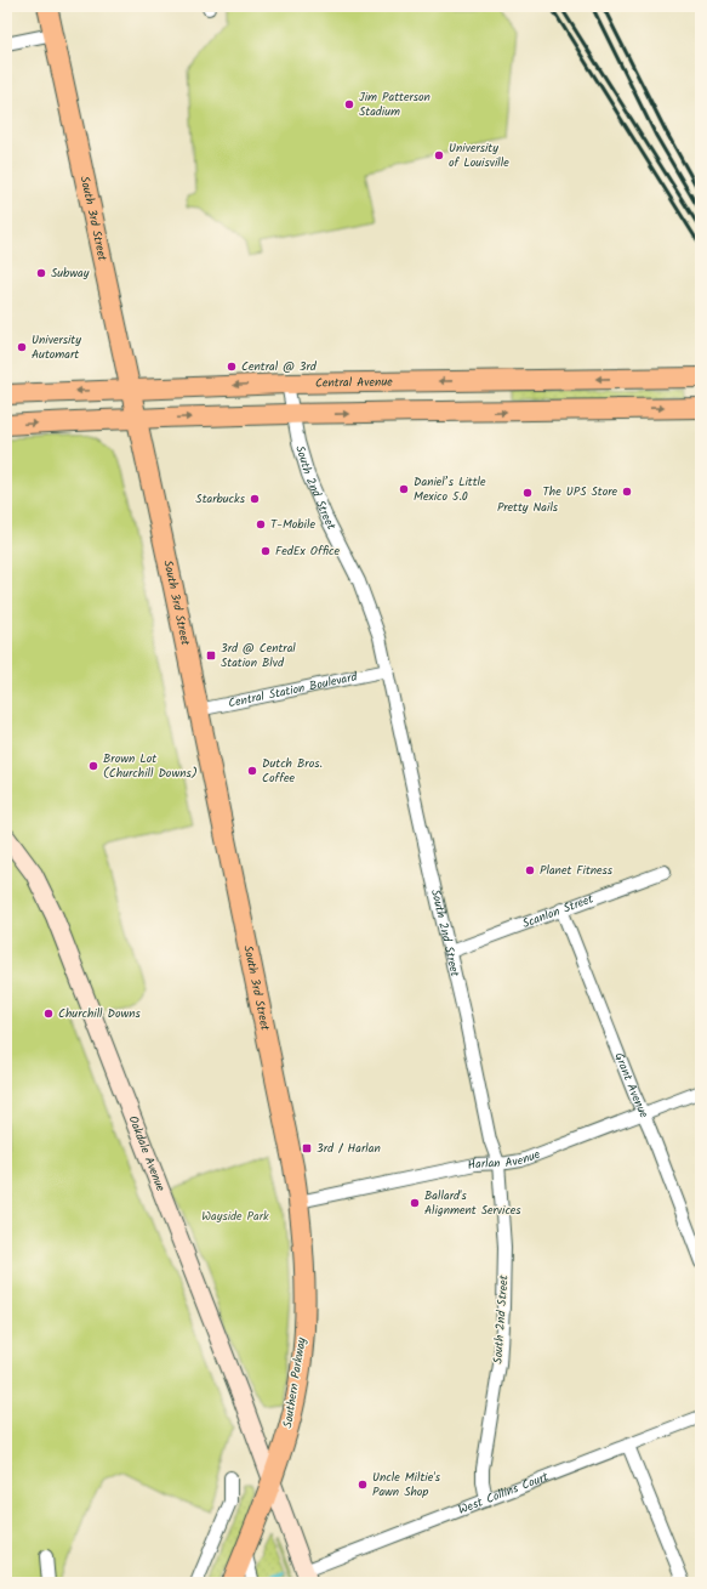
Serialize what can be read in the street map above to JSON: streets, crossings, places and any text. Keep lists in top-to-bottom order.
{
  "streets": {
    "main road": [
      "South 3rd Street",
      "Central Avenue",
      "Oakdale Avenue",
      "Southern Parkway"
    ],
    "street": [
      "South 2nd Street",
      "Central Station Boulevard",
      "Scanlon Street",
      "Grant Avenue",
      "Harlan Avenue",
      "West Collins Court"
    ]
  },
  "crossings": [
    ["South 3rd Street", "Central Avenue"],
    ["South 3rd Street", "Central Station Boulevard"],
    ["South 3rd Street", "Harlan Avenue"],
    ["South 3rd Street", "Southern Parkway"],
    ["Central Avenue", "South 2nd Street"],
    ["South 2nd Street", "Central Station Boulevard"],
    ["South 2nd Street", "Scanlon Street"],
    ["South 2nd Street", "Harlan Avenue"],
    ["South 2nd Street", "West Collins Court"],
    ["Scanlon Street", "Grant Avenue"],
    ["Grant Avenue", "Harlan Avenue"],
    ["Oakdale Avenue", "Southern Parkway"],
    ["Harlan Avenue", "Southern Parkway"]
  ],
  "parks": ["Wayside Park"],
  "places": {
    "other": [
      "Jim Patterson Stadium",
      "University of Louisville",
      "Subway",
      "University Automart",
      "Central @ 3rd",
      "Daniel’s Little Mexico 5.0",
      "The UPS Store",
      "Pretty Nails",
      "Starbucks",
      "T-Mobile",
      "FedEx Office",
      "Brown Lot (Churchill Downs)",
      "Dutch Bros. Coffee",
      "Planet Fitness",
      "Churchill Downs",
      "Ballard's Alignment Services",
      "Uncle Miltie's Pawn Shop"
    ],
    "transit": ["3rd @ Central Station Blvd", "3rd / Harlan"]
  }
}
